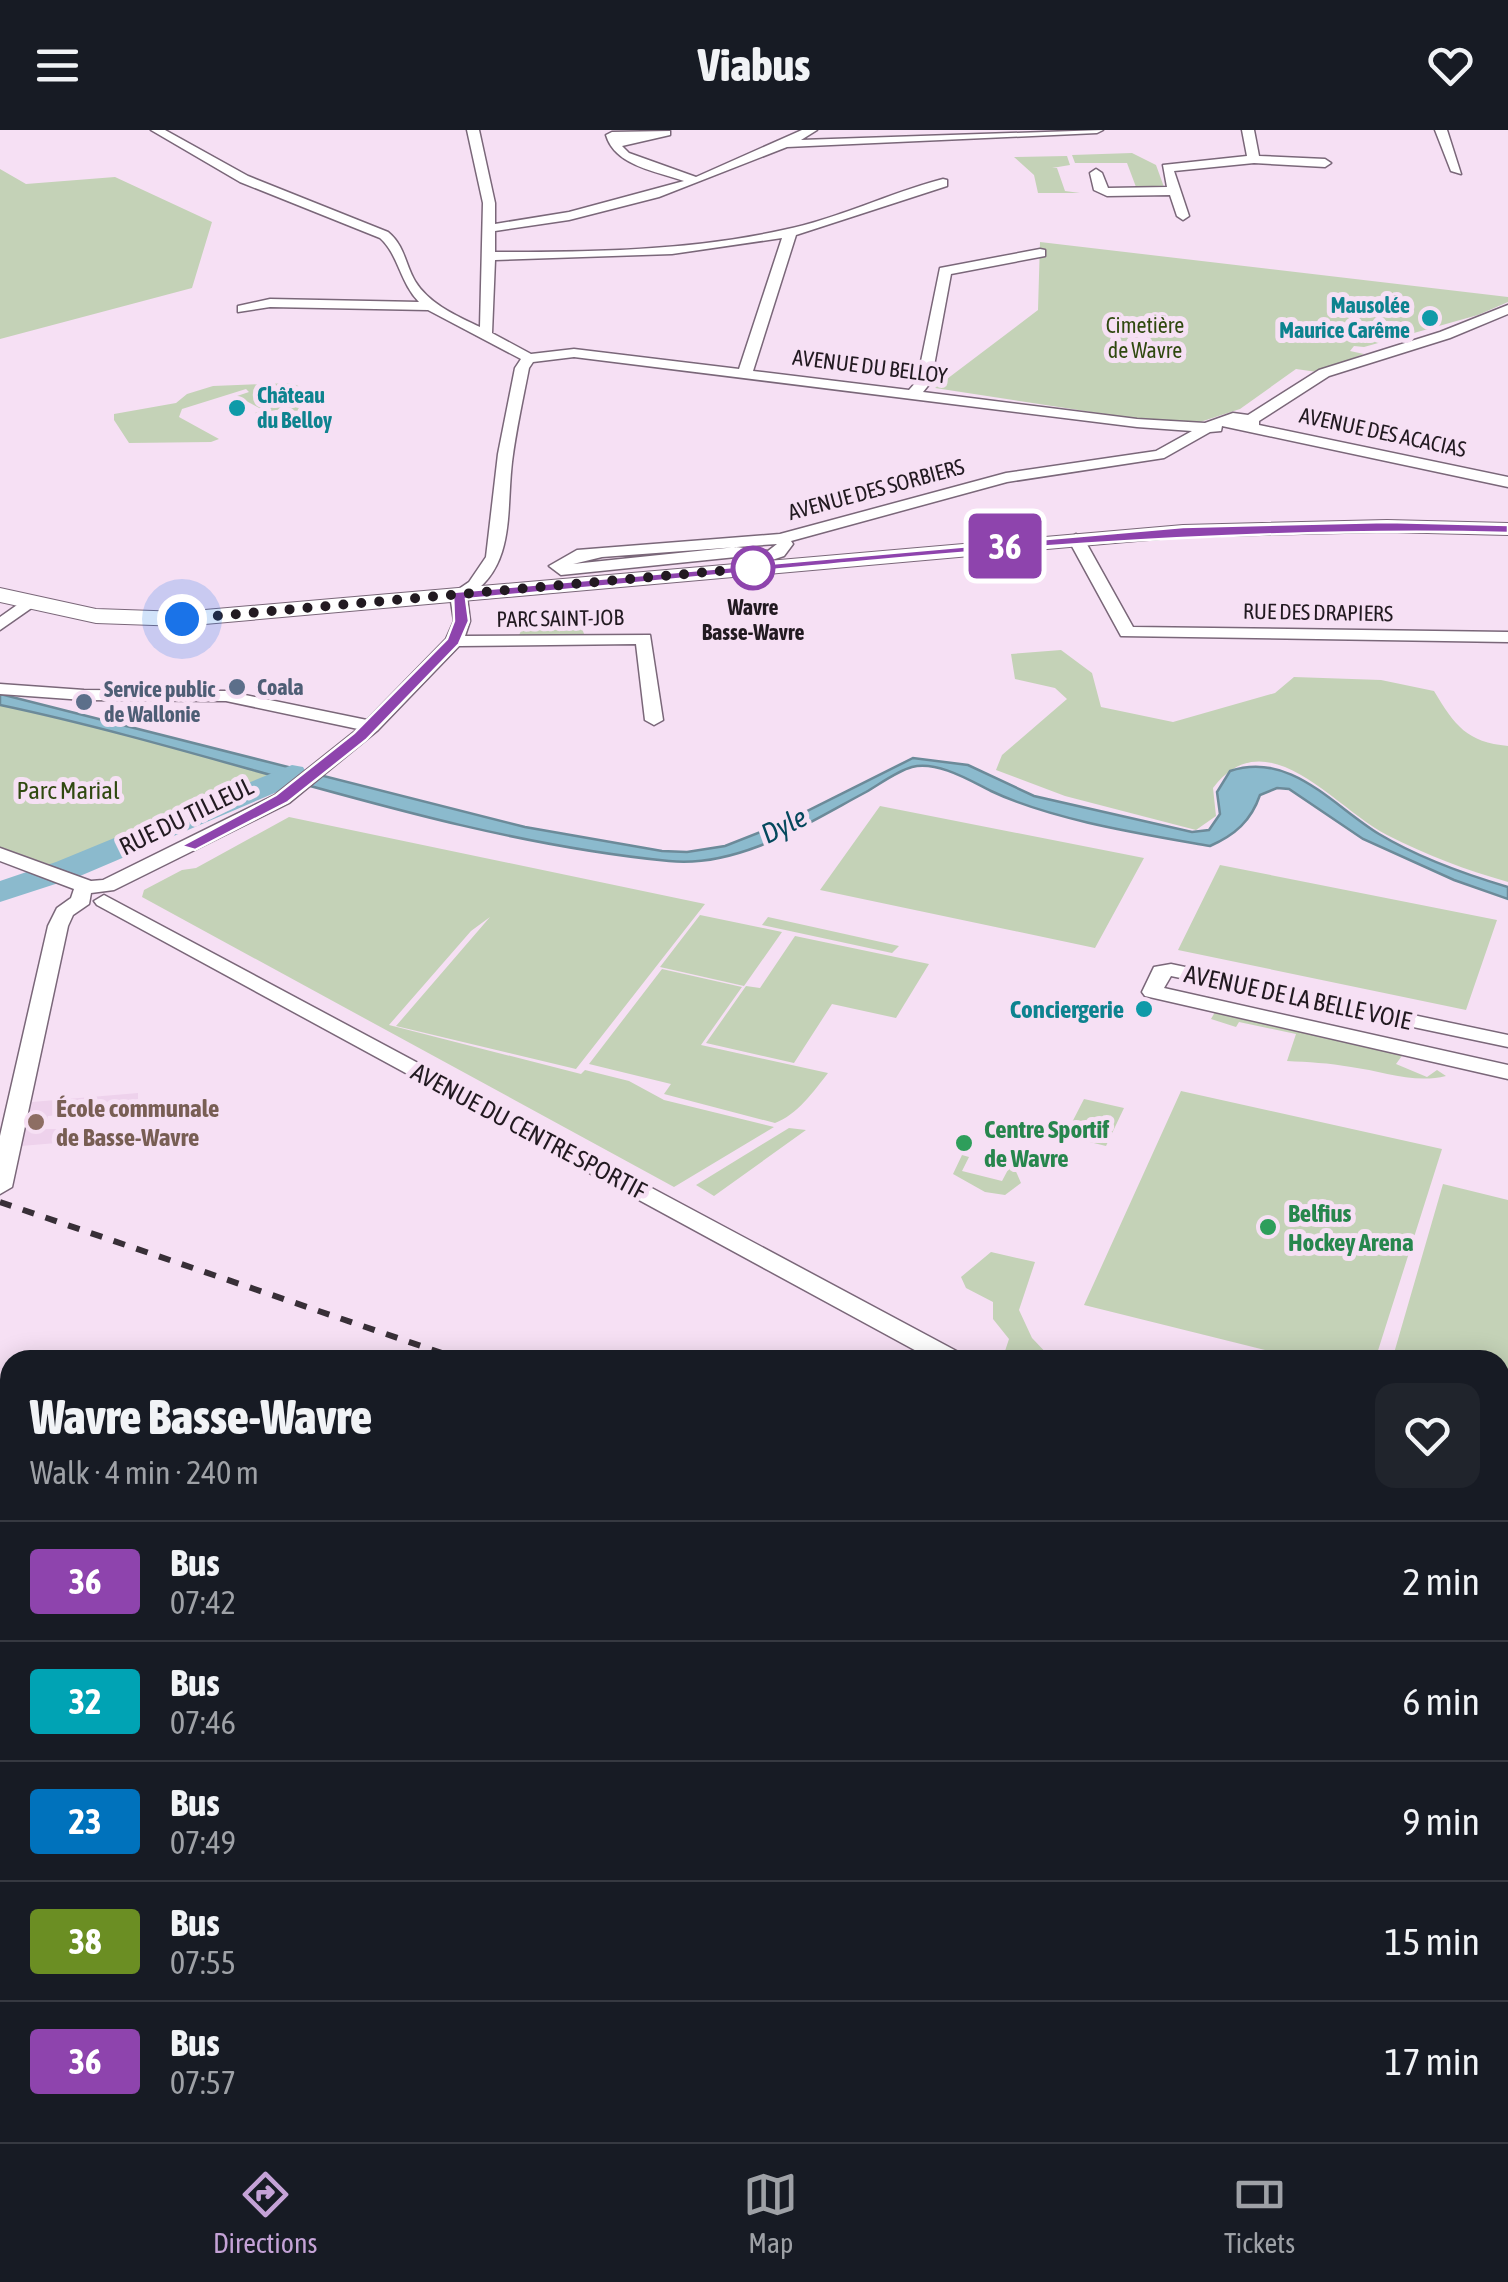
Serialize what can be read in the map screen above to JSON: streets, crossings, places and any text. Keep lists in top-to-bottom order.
{
  "streets": {
    "street": [
      "AVENUE DU BELLOY",
      "AVENUE DES ACACIAS",
      "AVENUE DES SORBIERS",
      "RUE DES DRAPIERS",
      "PARC SAINT-JOB",
      "RUE DU TILLEUL",
      "AVENUE DE LA BELLE VOIE",
      "AVENUE DU CENTRE SPORTIF"
    ]
  },
  "crossings": [
    ["AVENUE DU BELLOY", "AVENUE DES ACACIAS"],
    ["AVENUE DU BELLOY", "AVENUE DES SORBIERS"],
    ["PARC SAINT-JOB", "RUE DU TILLEUL"],
    ["RUE DU TILLEUL", "AVENUE DU CENTRE SPORTIF"]
  ],
  "water": ["Dyle"],
  "parks": ["Cimetière de Wavre", "Parc Marial"],
  "places": [
    "Mausolée Maurice Carême",
    "Château du Belloy",
    "Wavre Basse-Wavre",
    "Coala",
    "Service public de Wallonie",
    "Conciergerie",
    "École communale de Basse-Wavre",
    "Centre Sportif de Wavre",
    "Belfius Hockey Arena"
  ],
  "lines": ["bus line 36"],
  "page": {
    "header": "Viabus",
    "on_map": "36",
    "heading": ["Wavre Basse-Wavre", "Walk · 4 min · 240 m"],
    "list": [
      {
        "mark": "36",
        "name": "Bus",
        "note": "07:42",
        "value": "2 min"
      },
      {
        "mark": "32",
        "name": "Bus",
        "note": "07:46",
        "value": "6 min"
      },
      {
        "mark": "23",
        "name": "Bus",
        "note": "07:49",
        "value": "9 min"
      },
      {
        "mark": "38",
        "name": "Bus",
        "note": "07:55",
        "value": "15 min"
      },
      {
        "mark": "36",
        "name": "Bus",
        "note": "07:57",
        "value": "17 min"
      }
    ],
    "tabs": ["Directions", "Map", "Tickets"]
  }
}
